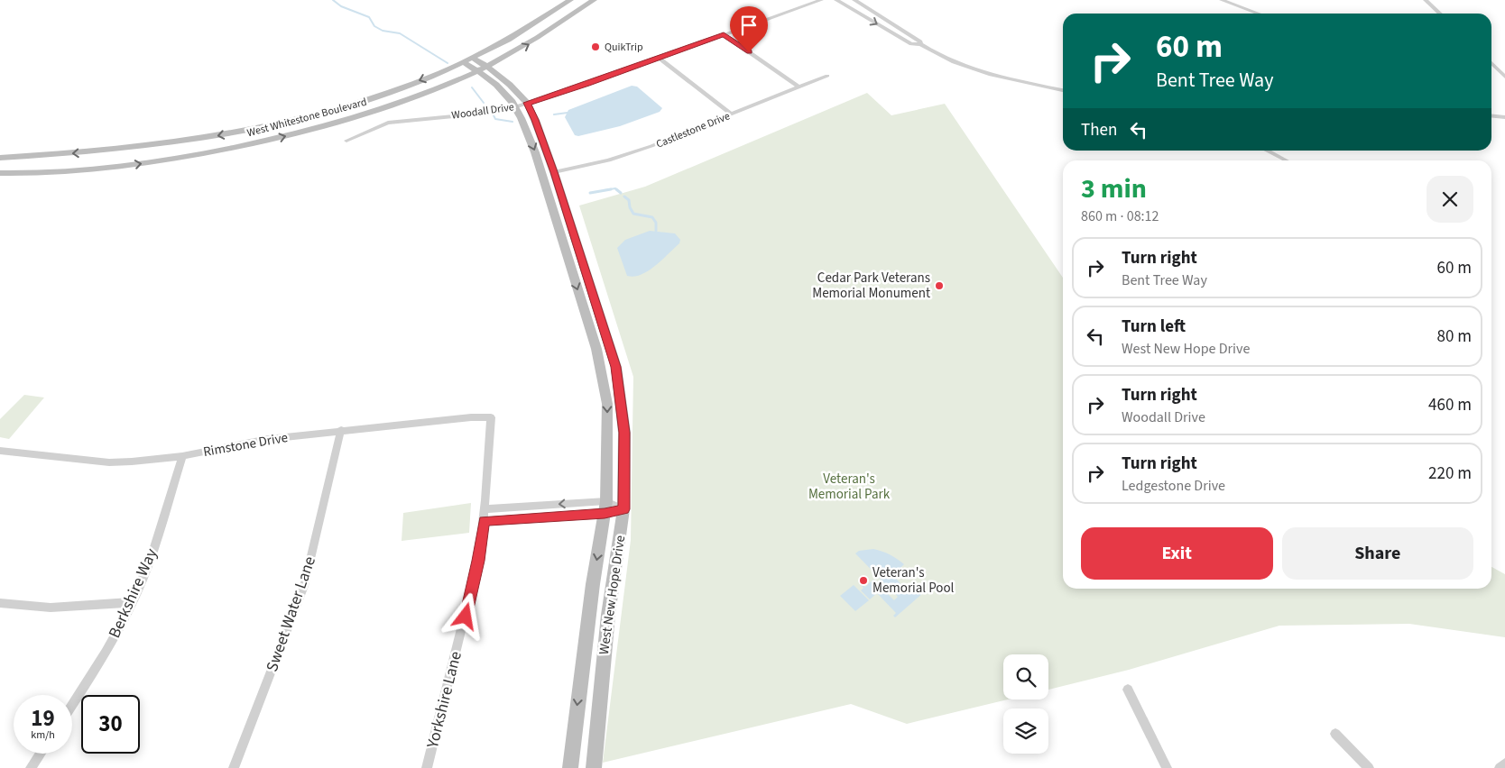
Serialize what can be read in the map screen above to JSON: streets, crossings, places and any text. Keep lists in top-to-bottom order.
{
  "streets": {
    "main road": ["West Whitestone Boulevard", "West New Hope Drive"],
    "street": [
      "Woodall Drive",
      "Castlestone Drive",
      "Rimstone Drive",
      "Berkshire Way",
      "Sweet Water Lane",
      "Yorkshire Lane"
    ]
  },
  "crossings": [
    ["Woodall Drive", "West New Hope Drive"],
    ["West Whitestone Boulevard", "West New Hope Drive"],
    ["Castlestone Drive", "West New Hope Drive"],
    ["Rimstone Drive", "Berkshire Way"],
    ["Rimstone Drive", "Sweet Water Lane"],
    ["Rimstone Drive", "Yorkshire Lane"]
  ],
  "parks": ["Veteran's Memorial Park"],
  "places": ["QuikTrip", "Cedar Park Veterans Memorial Monument", "Veteran's Memorial Pool"],
  "page": {
    "turn": ["60 m", "Bent Tree Way"],
    "then": "Then",
    "heading": ["3 min", "860 m · 08:12"],
    "list": [
      {
        "name": "Turn right",
        "note": "Bent Tree Way",
        "value": "60 m"
      },
      {
        "name": "Turn left",
        "note": "West New Hope Drive",
        "value": "80 m"
      },
      {
        "name": "Turn right",
        "note": "Woodall Drive",
        "value": "460 m"
      },
      {
        "name": "Turn right",
        "note": "Ledgestone Drive",
        "value": "220 m"
      }
    ],
    "buttons": ["Exit", "Share"],
    "speed": "19 km/h",
    "limit": "30"
  }
}
